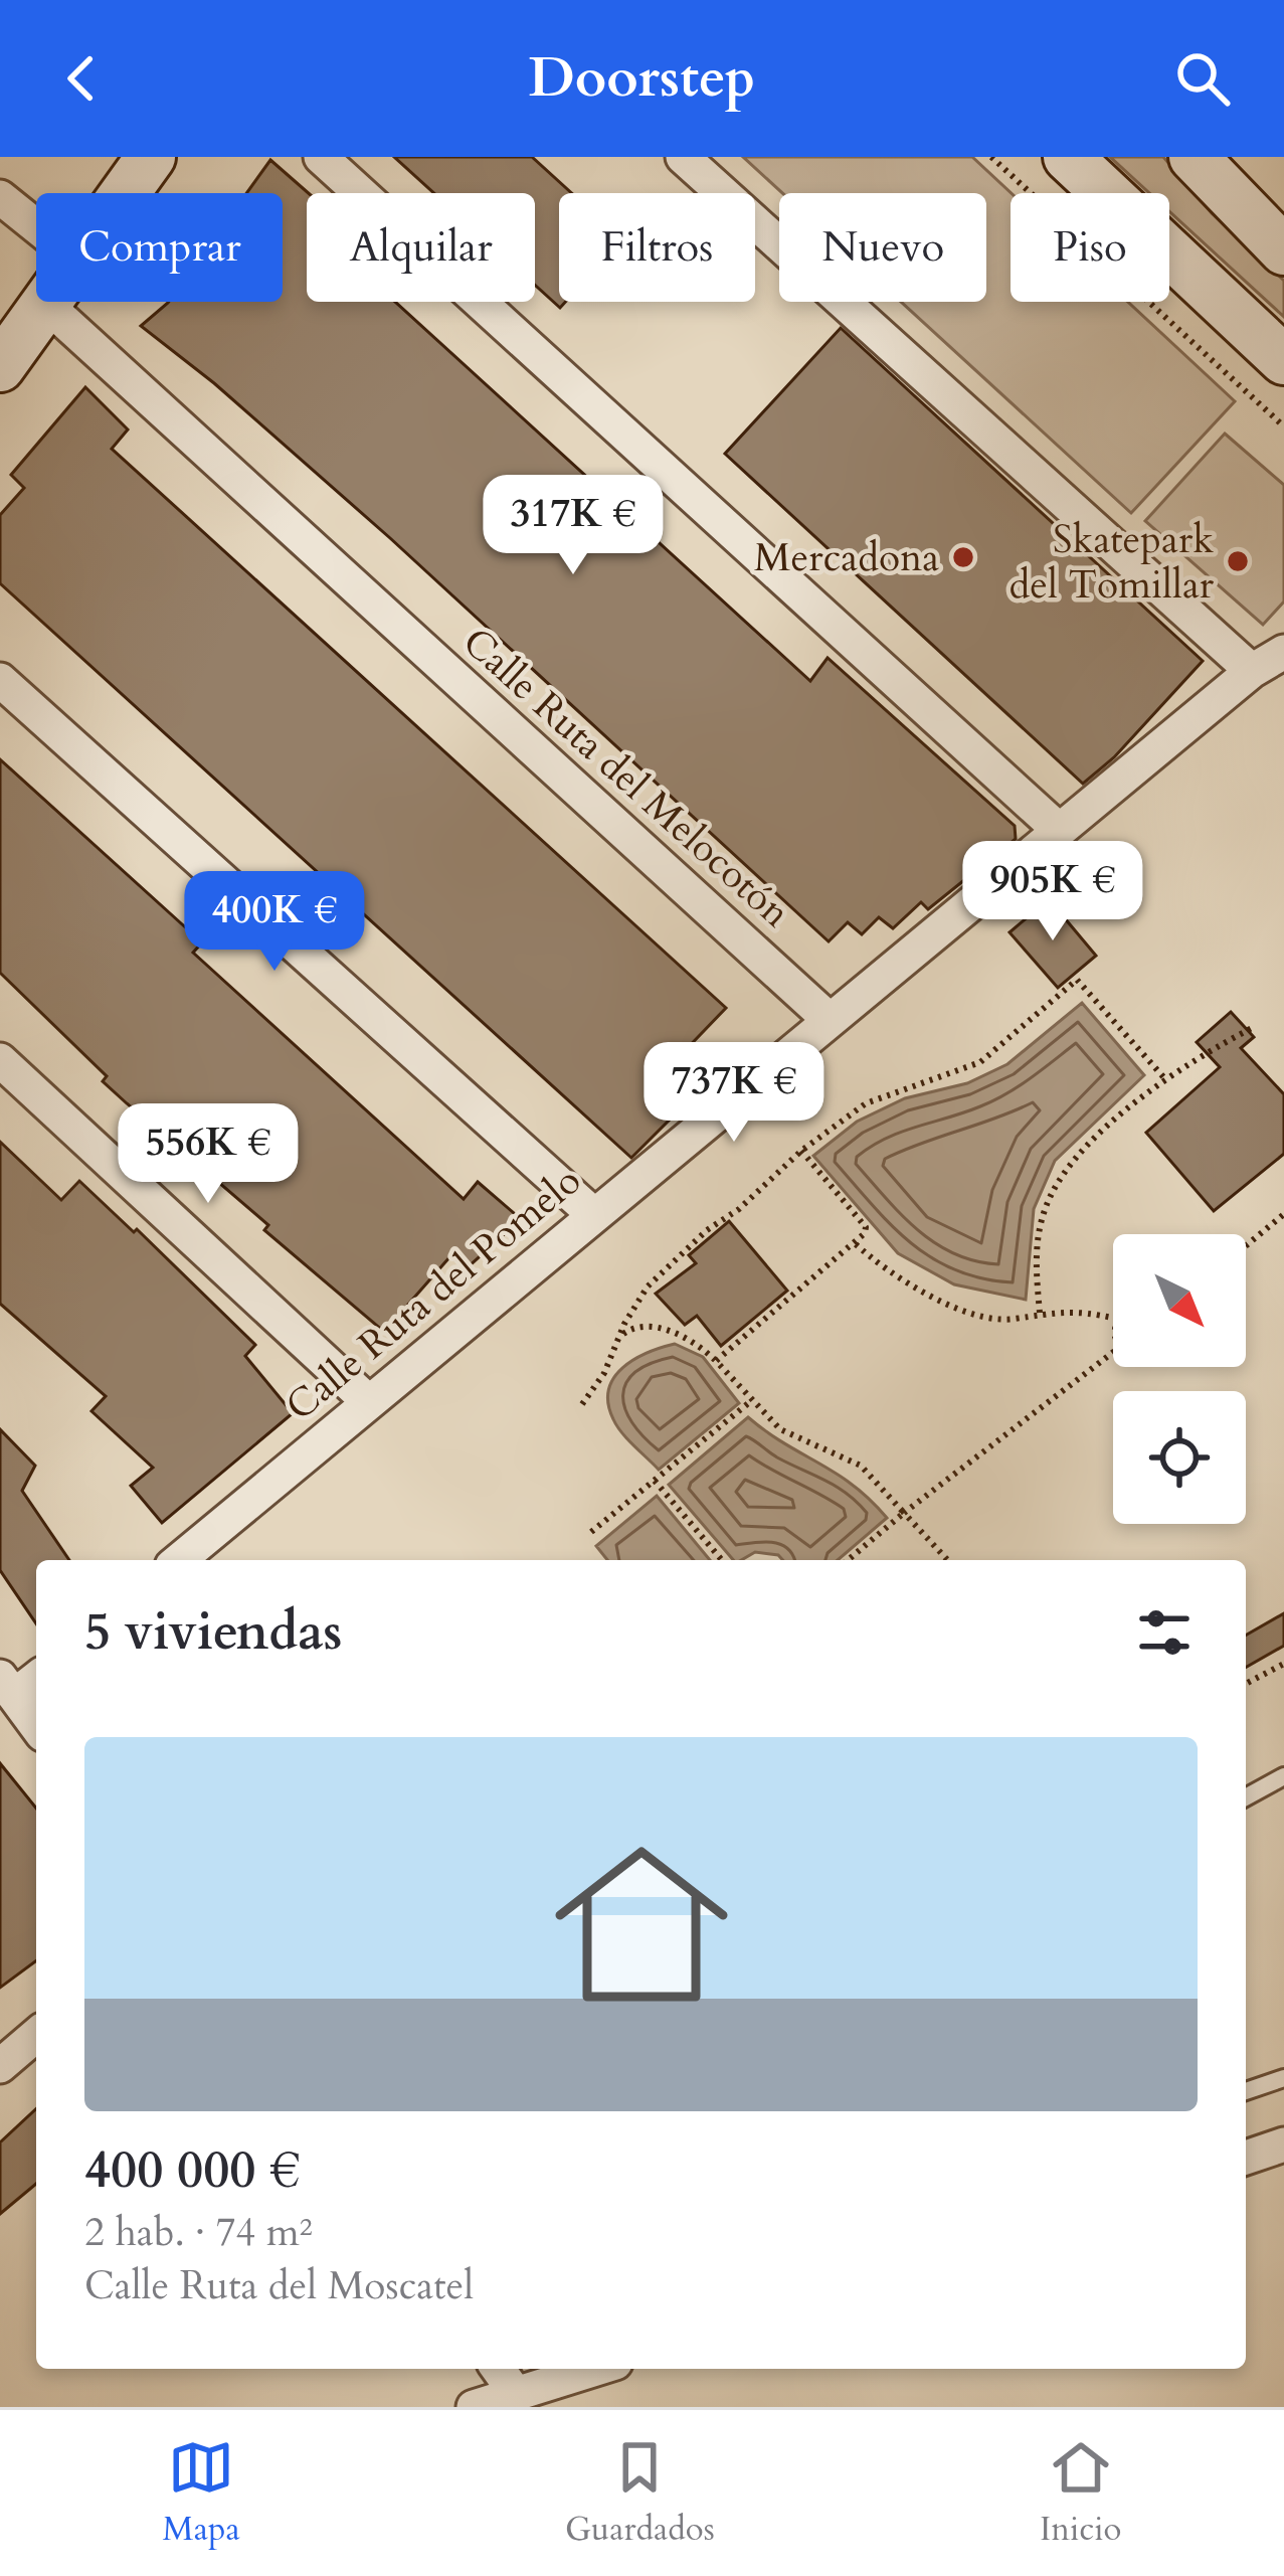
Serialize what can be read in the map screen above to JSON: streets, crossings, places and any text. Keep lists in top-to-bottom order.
{
  "streets": {
    "street": ["Calle Ruta del Melocotón", "Calle Ruta del Pomelo"]
  },
  "crossings": [
    ["Calle Ruta del Melocotón", "Calle Ruta del Pomelo"]
  ],
  "places": ["Mercadona", "Skatepark del Tomillar"],
  "north": "bottom right",
  "page": {
    "header": "Doorstep",
    "chip": [
      "Comprar",
      "Alquilar",
      "Filtros",
      "Nuevo",
      "Piso"
    ],
    "price": [
      "317K €",
      "905K €",
      "400K €",
      "737K €",
      "556K €"
    ],
    "heading": "5 viviendas",
    "list": [
      {
        "name": "400 000 €",
        "note": "2 hab. · 74 m² · Calle Ruta del Moscatel"
      }
    ],
    "tabs": ["Mapa", "Guardados", "Inicio"]
  }
}
